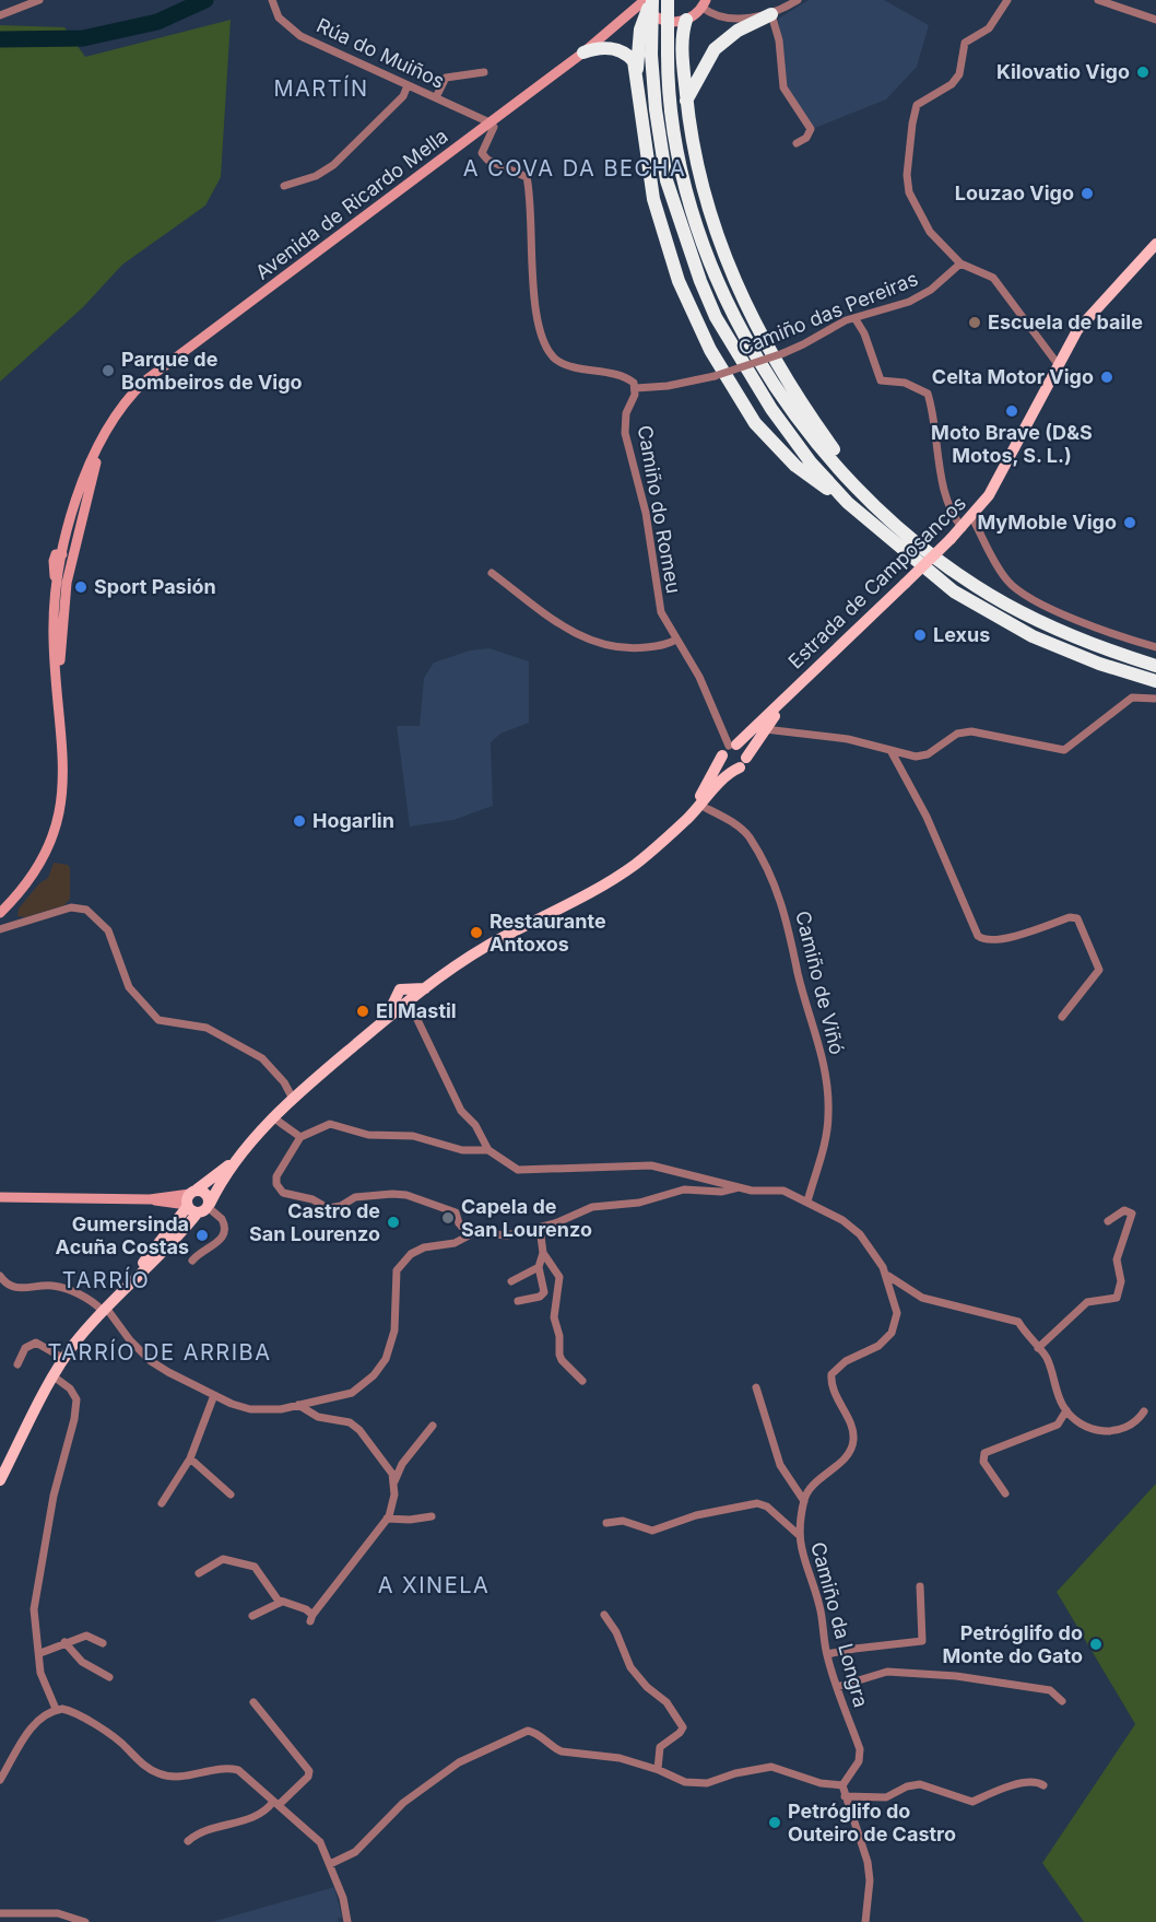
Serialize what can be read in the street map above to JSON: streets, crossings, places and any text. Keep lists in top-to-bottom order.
{
  "streets": {
    "main road": ["Avenida de Ricardo Mella", "Estrada de Camposancos"],
    "street": [
      "Rúa do Muiños",
      "Camiño das Pereiras",
      "Camiño do Romeu",
      "Camiño de Viñó",
      "Camiño da Longra"
    ]
  },
  "crossings": [
    ["Rúa do Muiños", "Avenida de Ricardo Mella"],
    ["Camiño das Pereiras", "Camiño do Romeu"],
    ["Camiño do Romeu", "Estrada de Camposancos"],
    ["Estrada de Camposancos", "Camiño de Viñó"],
    ["Estrada de Camposancos", "Camiño da Longra"],
    ["Camiño de Viñó", "Camiño da Longra"]
  ],
  "districts": [
    "MARTÍN",
    "A COVA DA BECHA",
    "TARRÍO",
    "TARRÍO DE ARRIBA",
    "A XINELA"
  ],
  "places": [
    "Kilovatio Vigo",
    "Louzao Vigo",
    "Escuela de baile",
    "Parque de Bombeiros de Vigo",
    "Celta Motor Vigo",
    "Moto Brave (D&S Motos, S. L.)",
    "MyMoble Vigo",
    "Sport Pasión",
    "Lexus",
    "Hogarlin",
    "Restaurante Antoxos",
    "El Mastil",
    "Capela de San Lourenzo",
    "Castro de San Lourenzo",
    "Gumersinda Acuña Costas",
    "Petróglifo do Monte do Gato",
    "Petróglifo do Outeiro de Castro"
  ]
}
